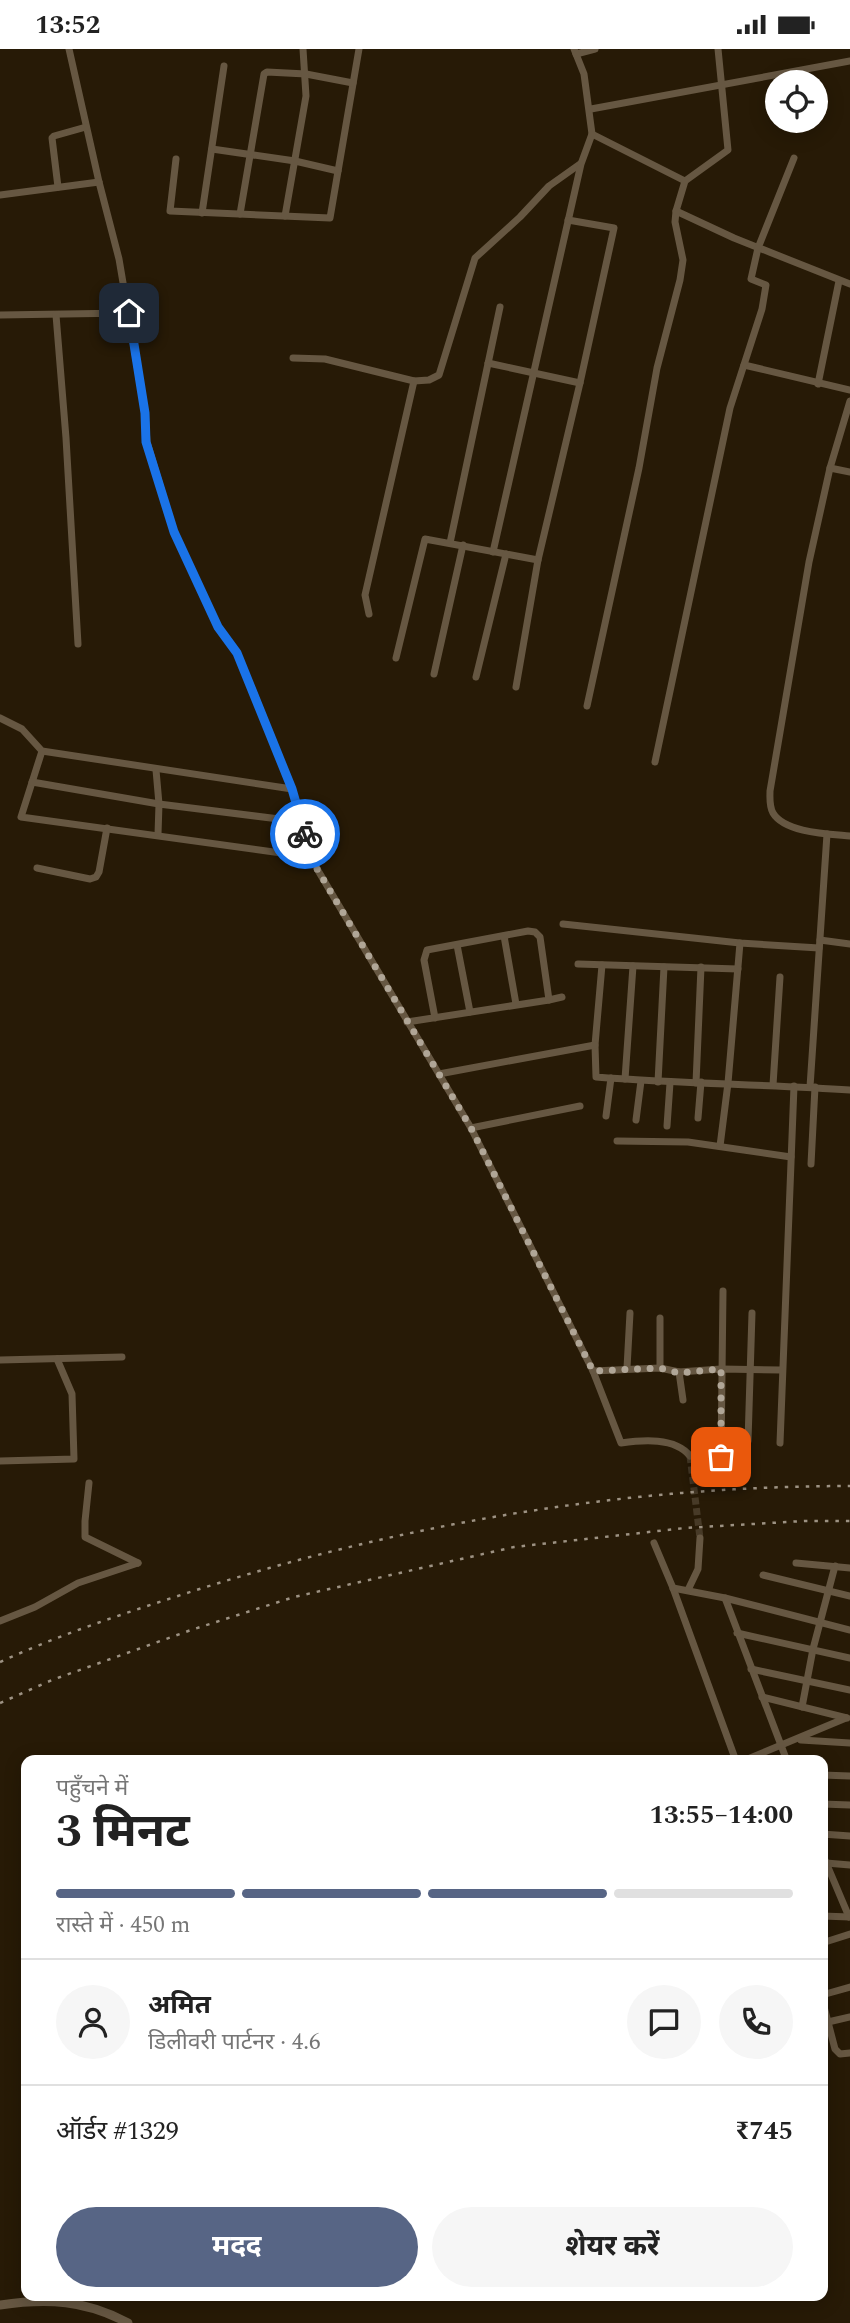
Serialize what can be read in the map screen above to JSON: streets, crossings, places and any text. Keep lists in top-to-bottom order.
{
  "page": {
    "status": "13:52",
    "heading": ["3 मिनट", "पहुँचने में", "13:55–14:00"],
    "panel": [
      "अमित",
      "डिलीवरी पार्टनर · 4.6",
      "ऑर्डर #1329",
      "₹745"
    ],
    "bar": "रास्ते में · 450 m",
    "buttons": ["मदद", "शेयर करें"]
  }
}
